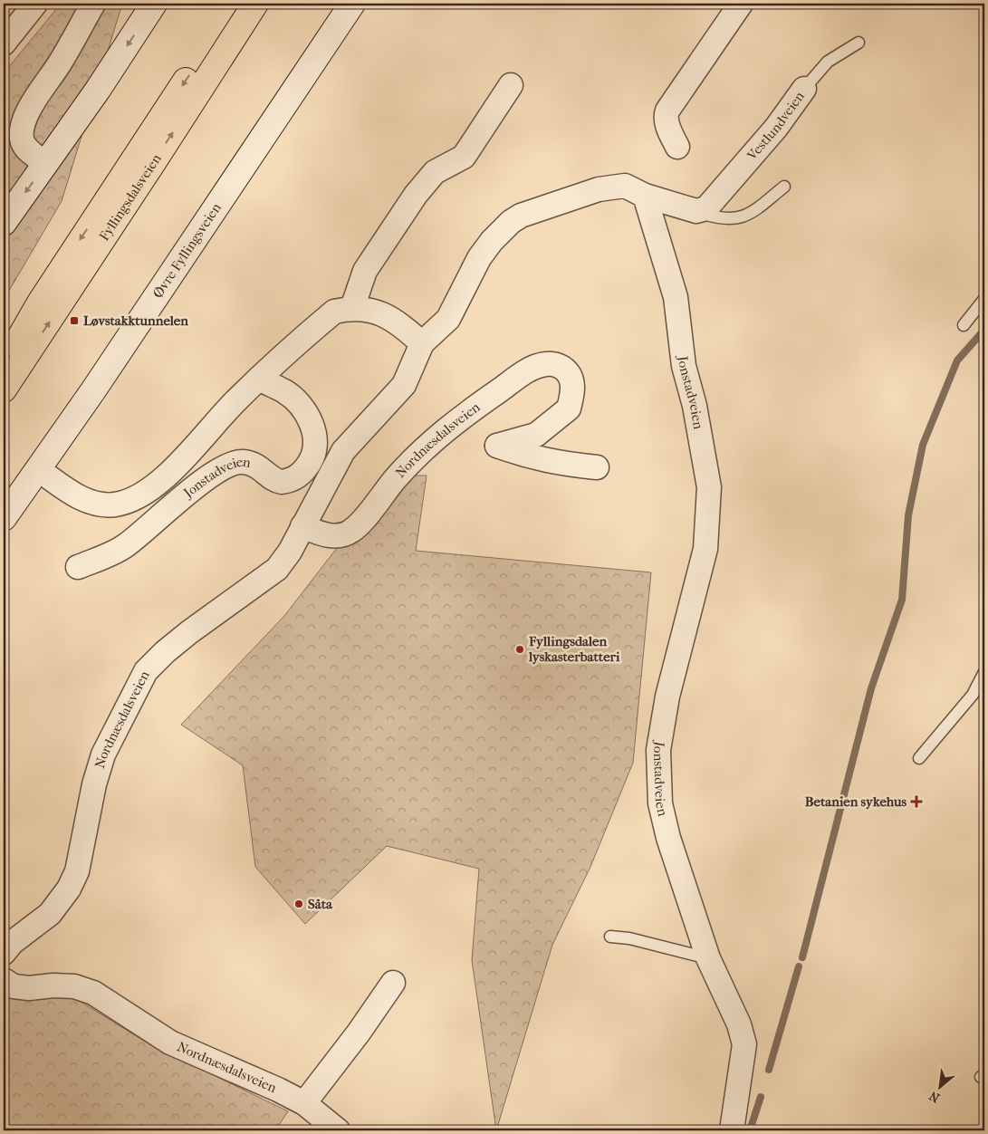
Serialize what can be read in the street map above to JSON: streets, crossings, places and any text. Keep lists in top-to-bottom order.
{
  "streets": {
    "main road": ["Fyllingsdalsveien", "Øvre Fyllingsveien"],
    "street": ["Vestlundveien", "Jonstadveien", "Nordnæsdalsveien"]
  },
  "places": {
    "transit": ["Løvstakktunnelen"],
    "other": ["Fyllingsdalen lyskasterbatteri", "Såta"],
    "health": ["Betanien sykehus"]
  },
  "north": "bottom left"
}
